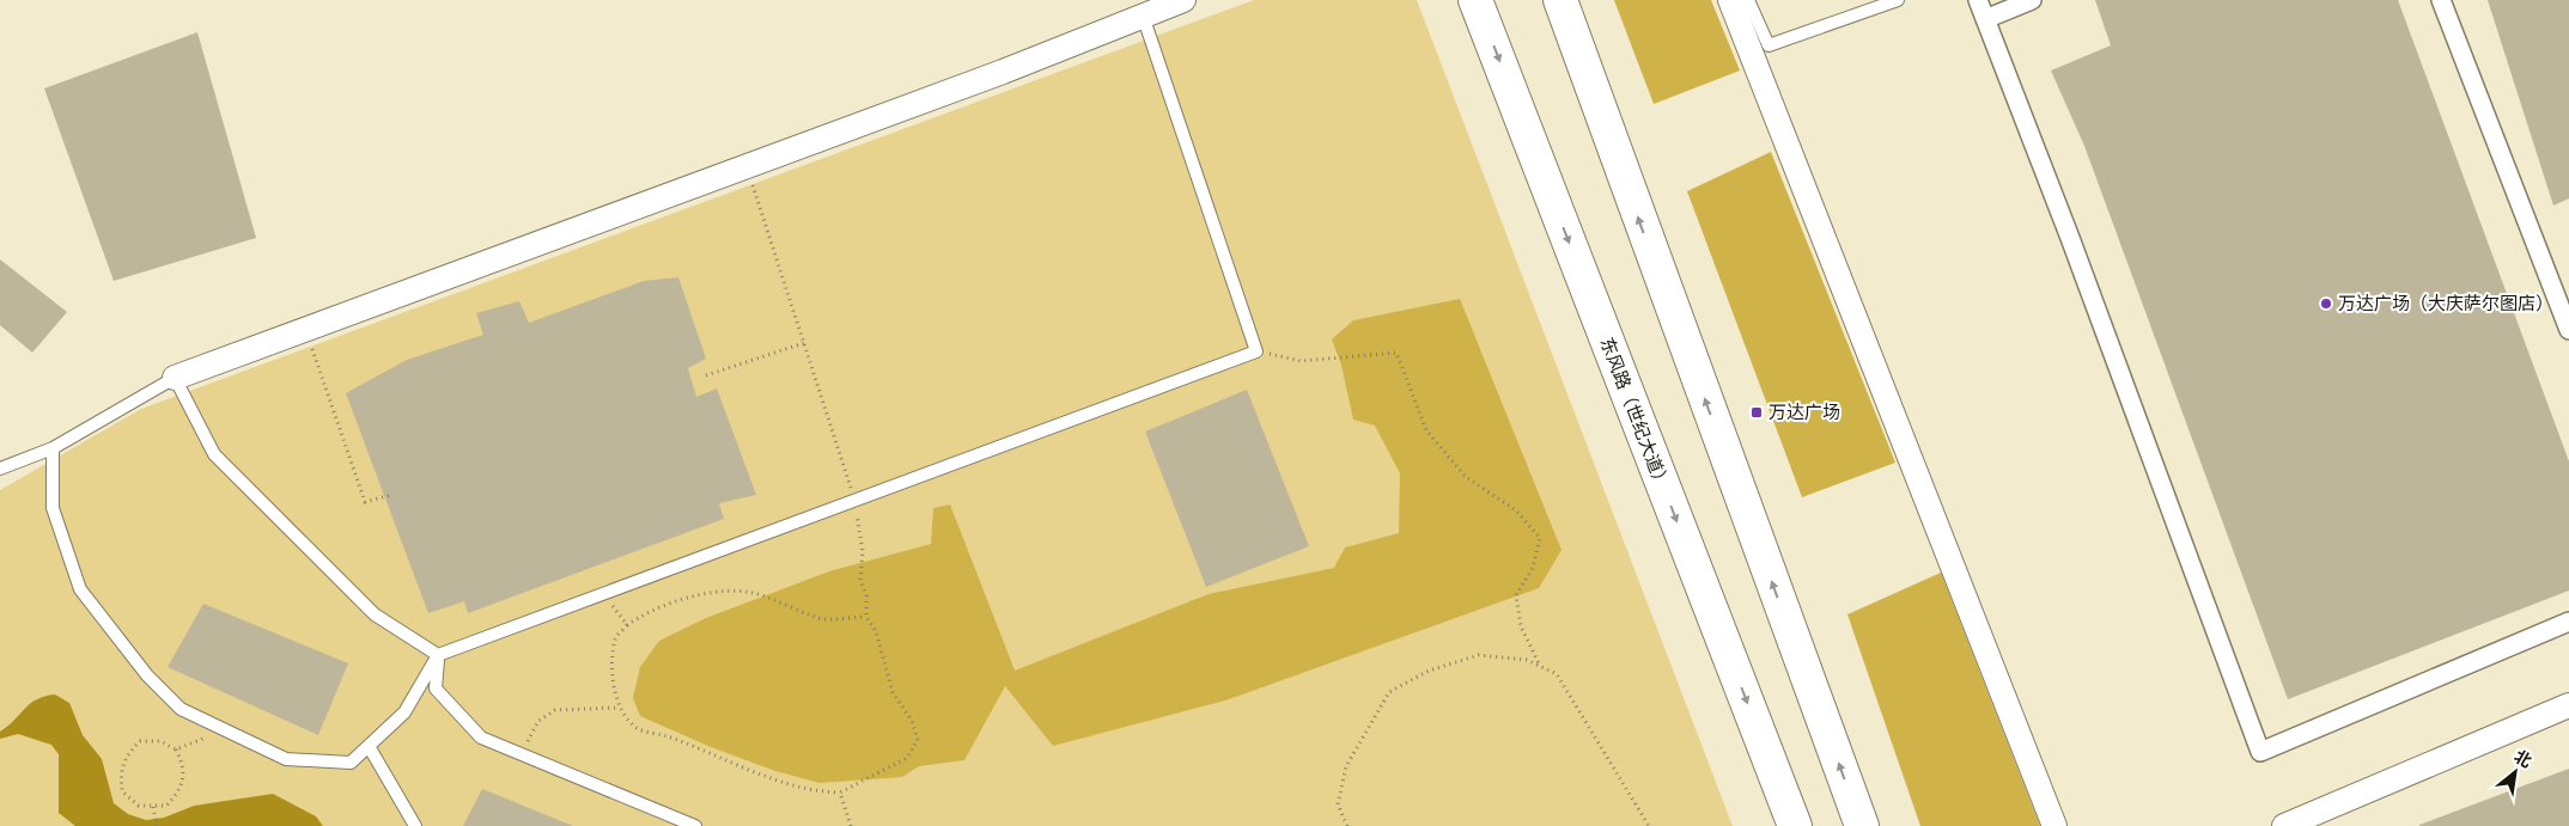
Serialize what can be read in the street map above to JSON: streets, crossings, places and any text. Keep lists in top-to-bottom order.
{
  "streets": {
    "highway": ["东风路（世纪大道）"]
  },
  "places": {
    "other": ["万达广场（大庆萨尔图店）"],
    "transit": ["万达广场"]
  },
  "north": "top right"
}
